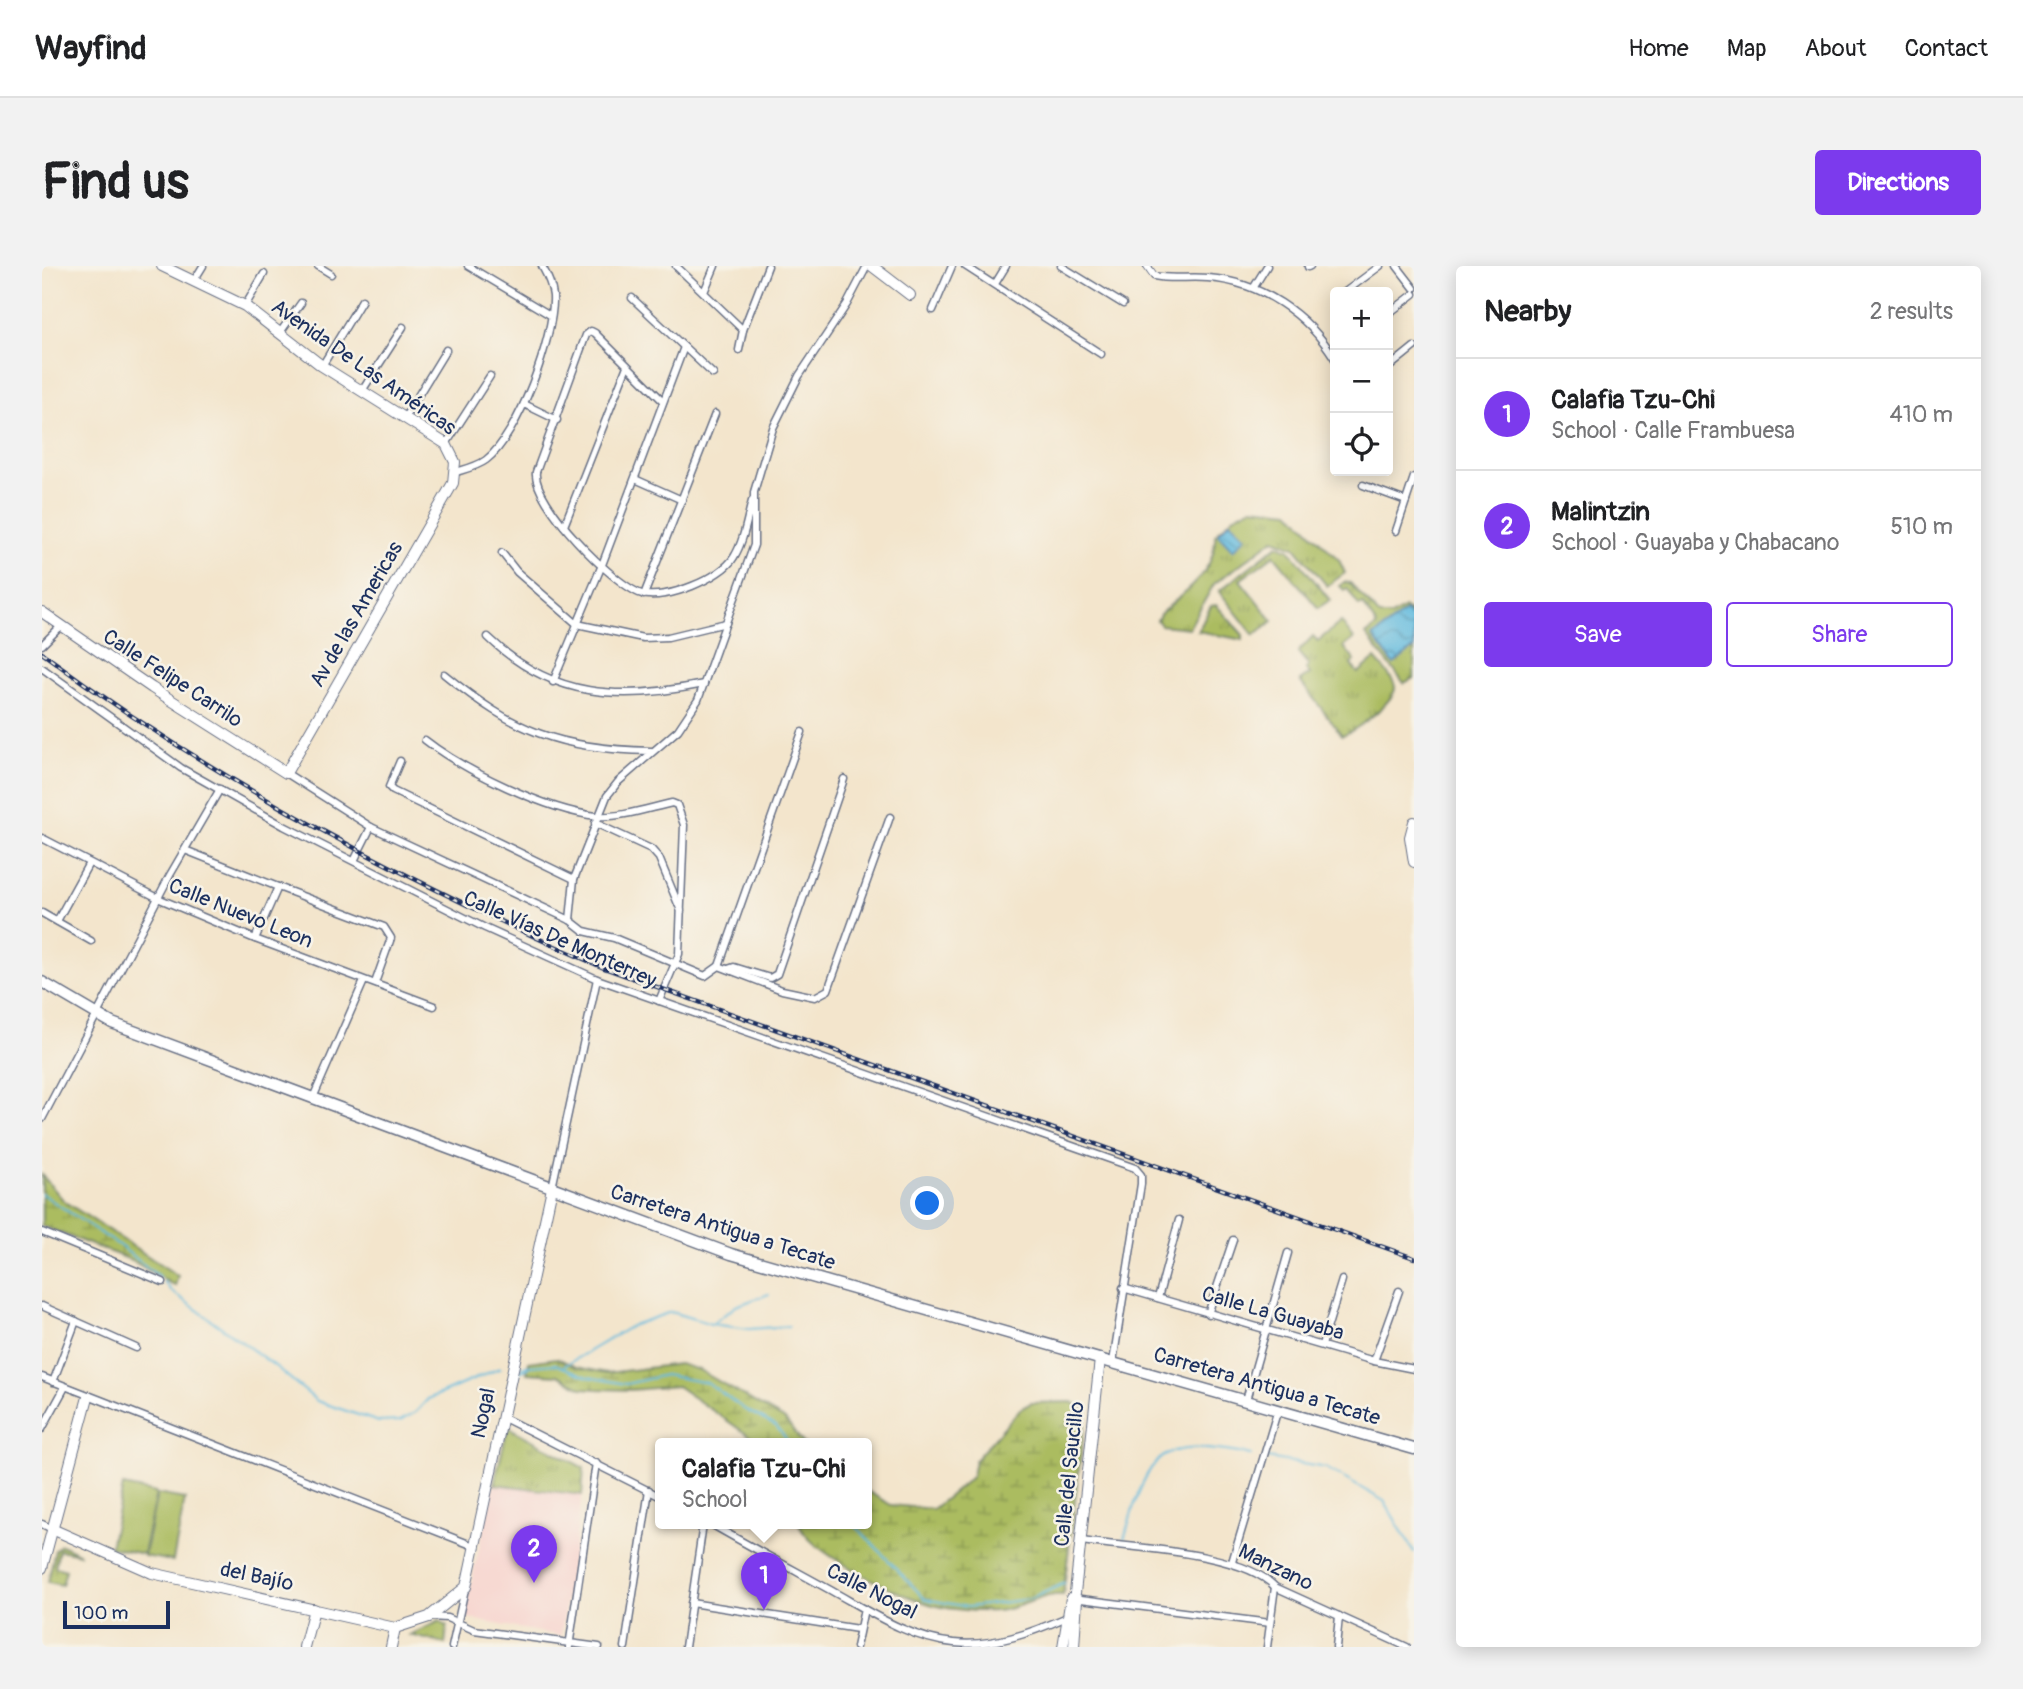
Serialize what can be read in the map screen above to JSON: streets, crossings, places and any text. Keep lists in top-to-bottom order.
{
  "streets": {
    "main road": ["Carretera Antigua a Tecate"],
    "street": [
      "Avenida De Las Américas",
      "Av de las Americas",
      "Calle Felipe Carrilo",
      "Calle Nuevo Leon",
      "Calle Vías De Monterrey",
      "Calle La Guayaba",
      "Nogal",
      "Calle del Saucillo",
      "Manzano",
      "del Bajío",
      "Calle Nogal"
    ]
  },
  "crossings": [
    ["Avenida De Las Américas", "Av de las Americas"],
    ["Av de las Americas", "Calle Felipe Carrilo"],
    ["Calle Vías De Monterrey", "Calle La Guayaba"],
    ["Carretera Antigua a Tecate", "Nogal"],
    ["Carretera Antigua a Tecate", "Calle del Saucillo"],
    ["Calle del Saucillo", "Manzano"],
    ["Calle del Saucillo", "Calle Nogal"]
  ],
  "scale_bar": "100 m",
  "page": {
    "header": "Wayfind",
    "nav": [
      "Home",
      "Map",
      "About",
      "Contact"
    ],
    "buttons": [
      "Directions",
      ["Save", "Share"]
    ],
    "title": "Find us",
    "heading": ["Nearby", "2 results"],
    "map_buttons": ["+", "−"],
    "list": [
      {
        "mark": "1",
        "name": "Calafia Tzu-Chi",
        "note": "School · Calle Frambuesa",
        "value": "410 m"
      },
      {
        "mark": "2",
        "name": "Malintzin",
        "note": "School · Guayaba y Chabacano",
        "value": "510 m"
      }
    ],
    "popup": ["Calafia Tzu-Chi", "School"],
    "pins": ["2", "1"],
    "scale": "100 m"
  }
}
